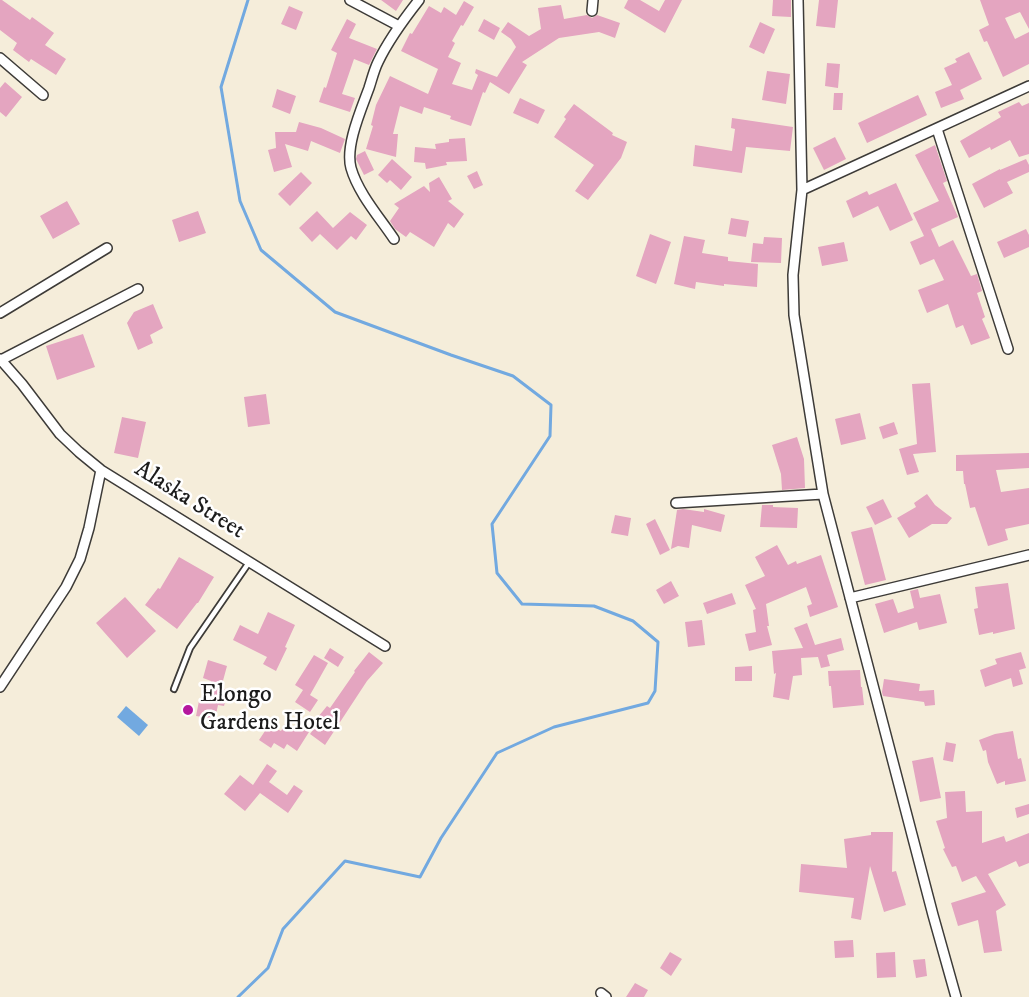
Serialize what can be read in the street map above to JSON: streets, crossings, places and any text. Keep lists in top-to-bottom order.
{
  "streets": {
    "street": ["Alaska Street"]
  },
  "places": ["Elongo Gardens Hotel"]
}
